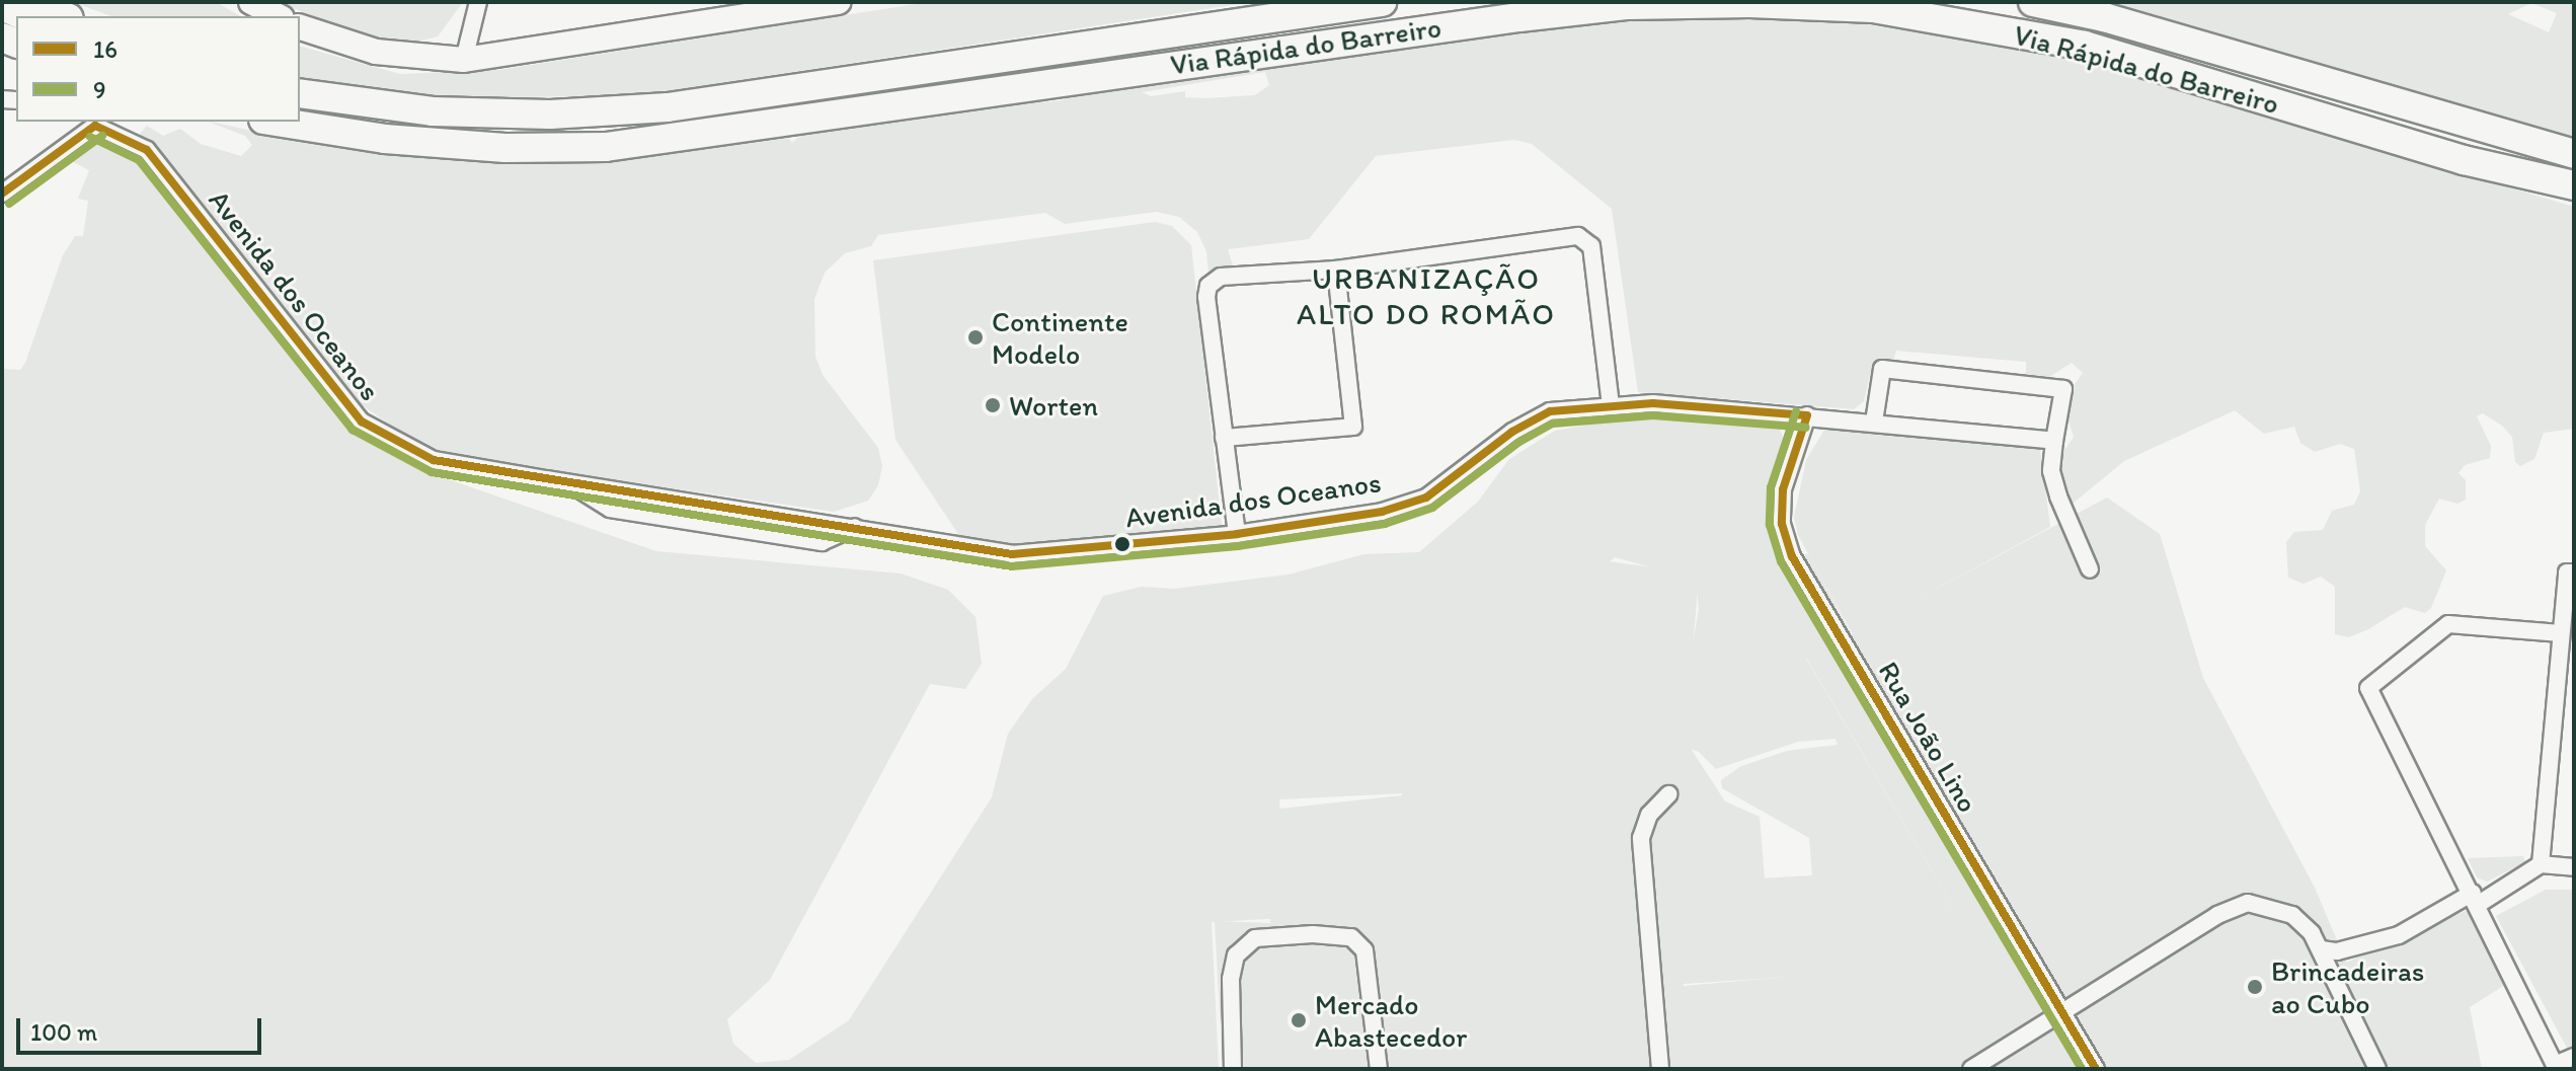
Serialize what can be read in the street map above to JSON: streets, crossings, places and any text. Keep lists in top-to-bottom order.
{
  "streets": {
    "highway": ["Via Rápida do Barreiro"],
    "street": ["Avenida dos Oceanos", "Rua João Lino"]
  },
  "crossings": [
    ["Avenida dos Oceanos", "Rua João Lino"]
  ],
  "districts": ["URBANIZAÇÃO ALTO DO ROMÃO"],
  "places": [
    "Continente Modelo",
    "Worten",
    "Brincadeiras ao Cubo",
    "Mercado Abastecedor"
  ],
  "lines": ["transit line 16", "transit line 9"],
  "legend": ["16", "9"],
  "scale_bar": "100 m"
}
